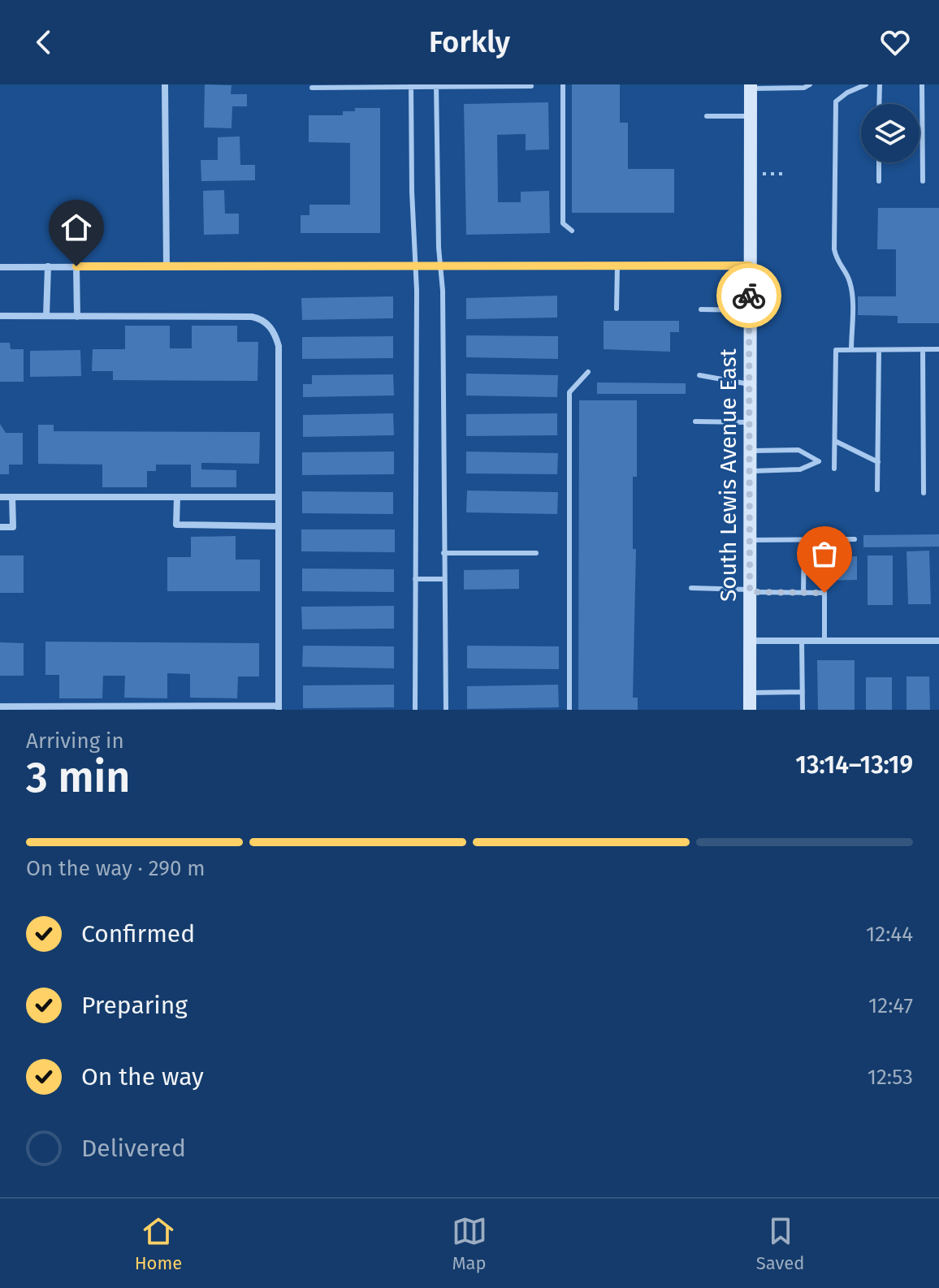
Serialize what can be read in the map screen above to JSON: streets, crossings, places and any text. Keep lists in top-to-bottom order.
{
  "streets": {
    "main road": ["South Lewis Avenue East"]
  },
  "page": {
    "header": "Forkly",
    "heading": ["3 min", "Arriving in", "13:14–13:19"],
    "bar": "On the way · 290 m",
    "list": [
      ["Confirmed", "12:44"],
      ["Preparing", "12:47"],
      ["On the way", "12:53"],
      "Delivered"
    ],
    "tabs": ["Home", "Map", "Saved"]
  }
}
